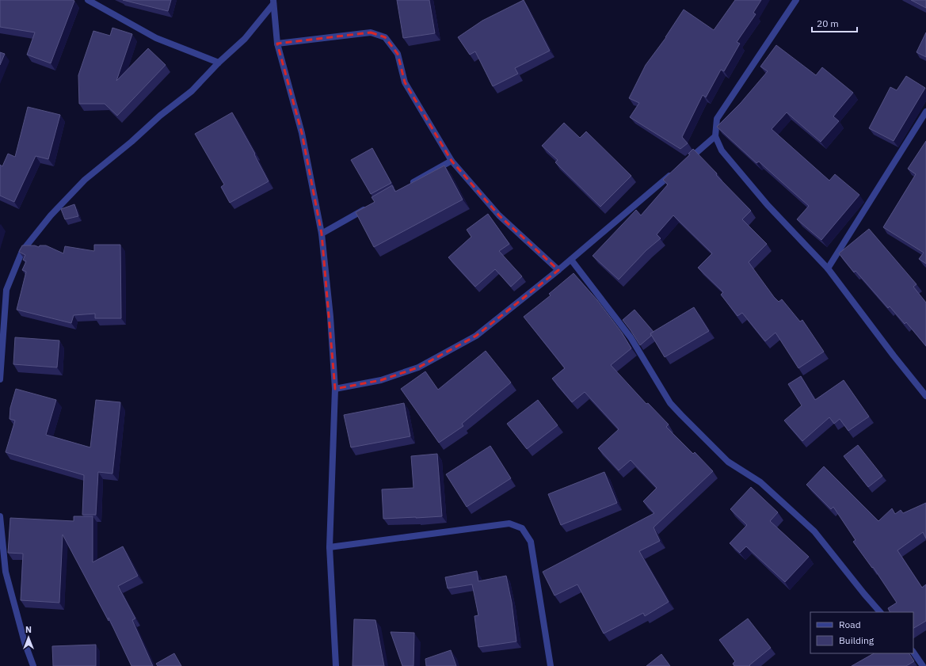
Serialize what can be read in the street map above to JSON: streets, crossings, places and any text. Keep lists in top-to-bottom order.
{
  "legend": ["Road", "Building"],
  "scale_bar": "20 m",
  "north": "top"
}
